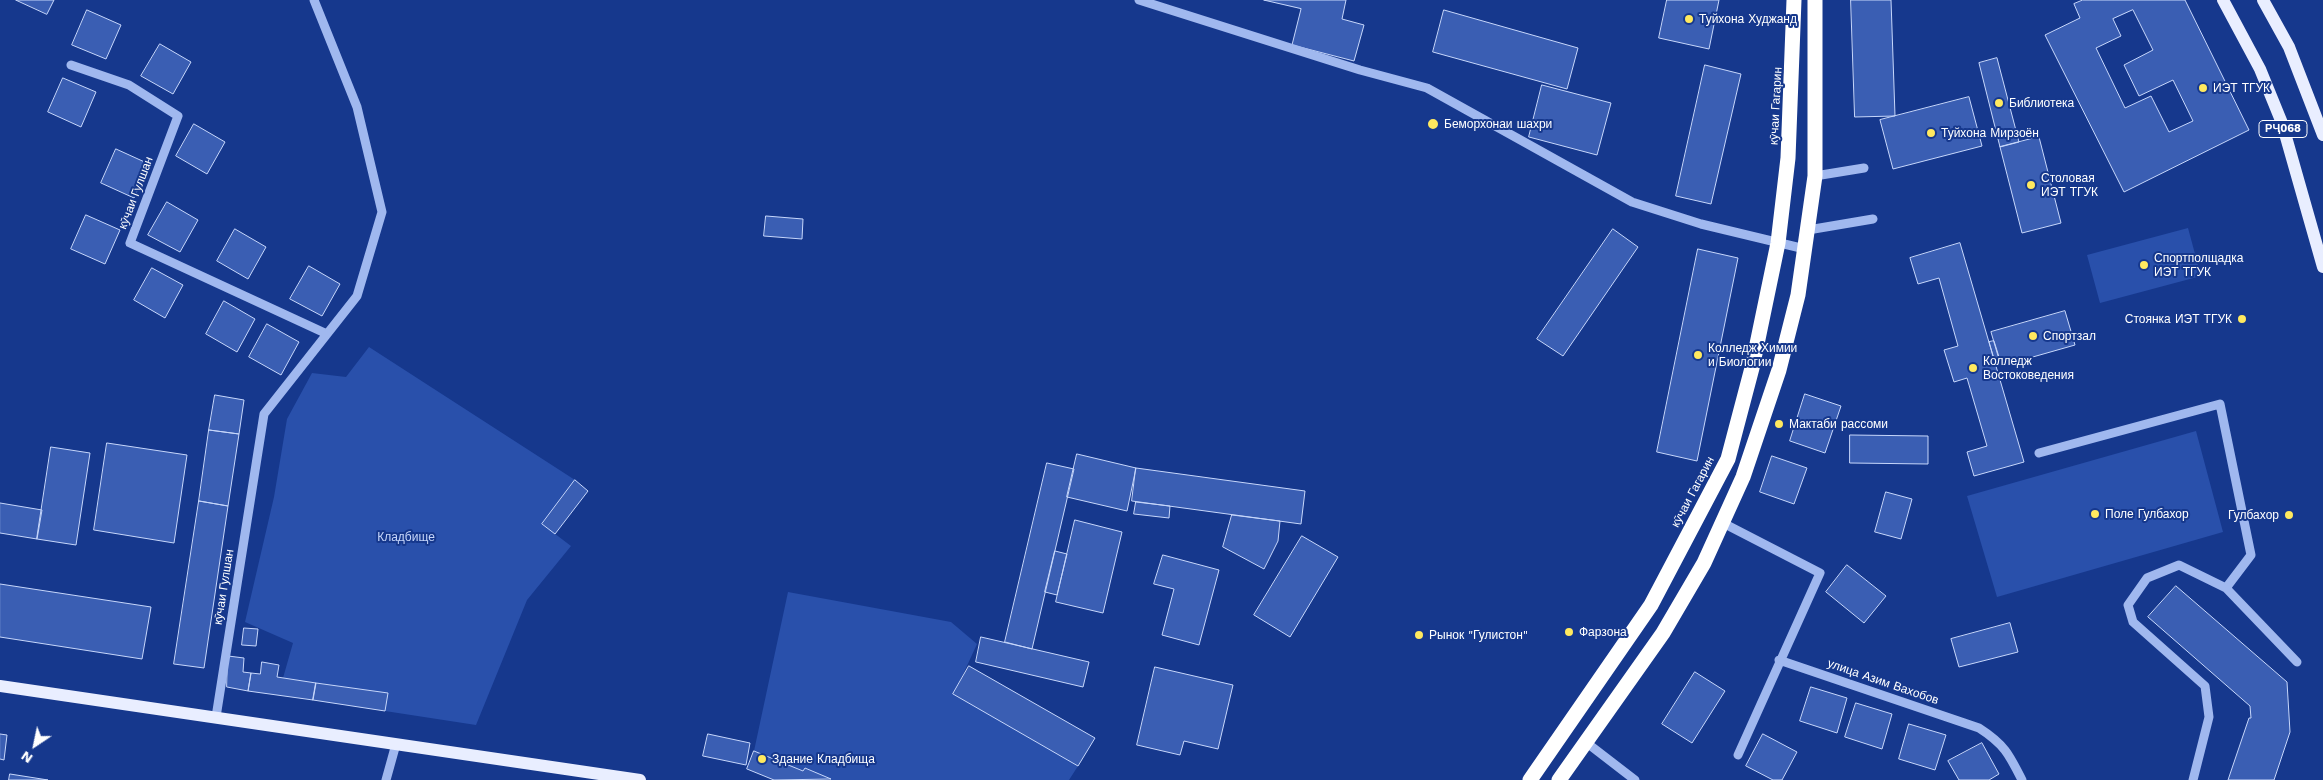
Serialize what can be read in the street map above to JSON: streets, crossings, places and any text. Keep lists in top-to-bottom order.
{
  "streets": {
    "highway": ["кӯчаи Гагарин"],
    "main road": ["РҶ068"],
    "street": ["кӯчаи Гулшан", "улица Азим Вахобов"]
  },
  "parks": ["Кладбище"],
  "places": [
    "Туйхона Худжанд",
    "ИЭТ ТГУК",
    "Библиотека",
    "Беморхонаи шахри",
    "Туйхона Мирзоён",
    "Столовая ИЭТ ТГУК",
    "Спортполщадка ИЭТ ТГУК",
    "Стоянка ИЭТ ТГУК",
    "Спортзал",
    "Колледж Химии и Биологии",
    "Колледж Востоковедения",
    "Мактаби рассоми",
    "Поле Гулбахор",
    "Гулбахор",
    "Фарзона",
    "Рынок \"Гулистон\"",
    "Здание Кладбища"
  ],
  "north": "bottom left"
}
